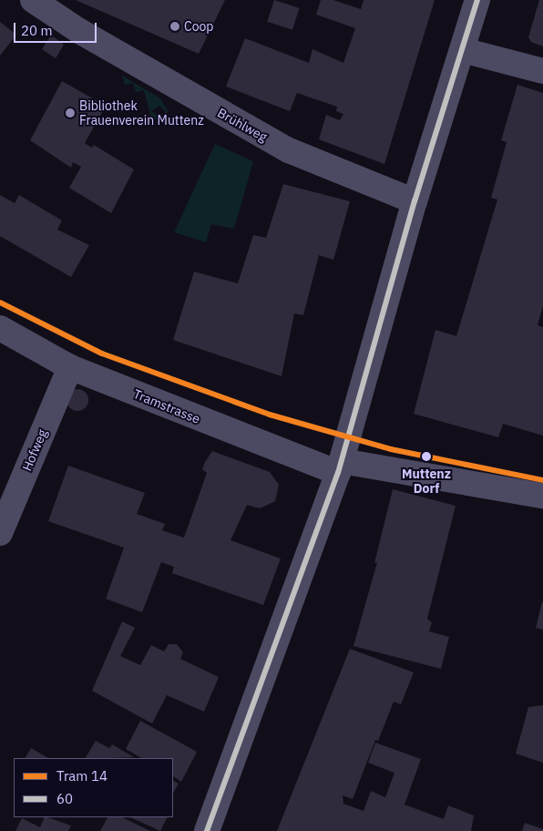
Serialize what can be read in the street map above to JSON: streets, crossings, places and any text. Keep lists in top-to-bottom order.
{
  "streets": {
    "street": ["Brühlweg", "Tramstrasse", "Hofweg"]
  },
  "crossings": [
    ["Tramstrasse", "Hofweg"]
  ],
  "places": ["Coop", "Bibliothek Frauenverein Muttenz", "Muttenz Dorf"],
  "lines": ["transit line 60", "tram line 14"],
  "legend": ["Tram 14", "60"],
  "scale_bar": "20 m"
}
